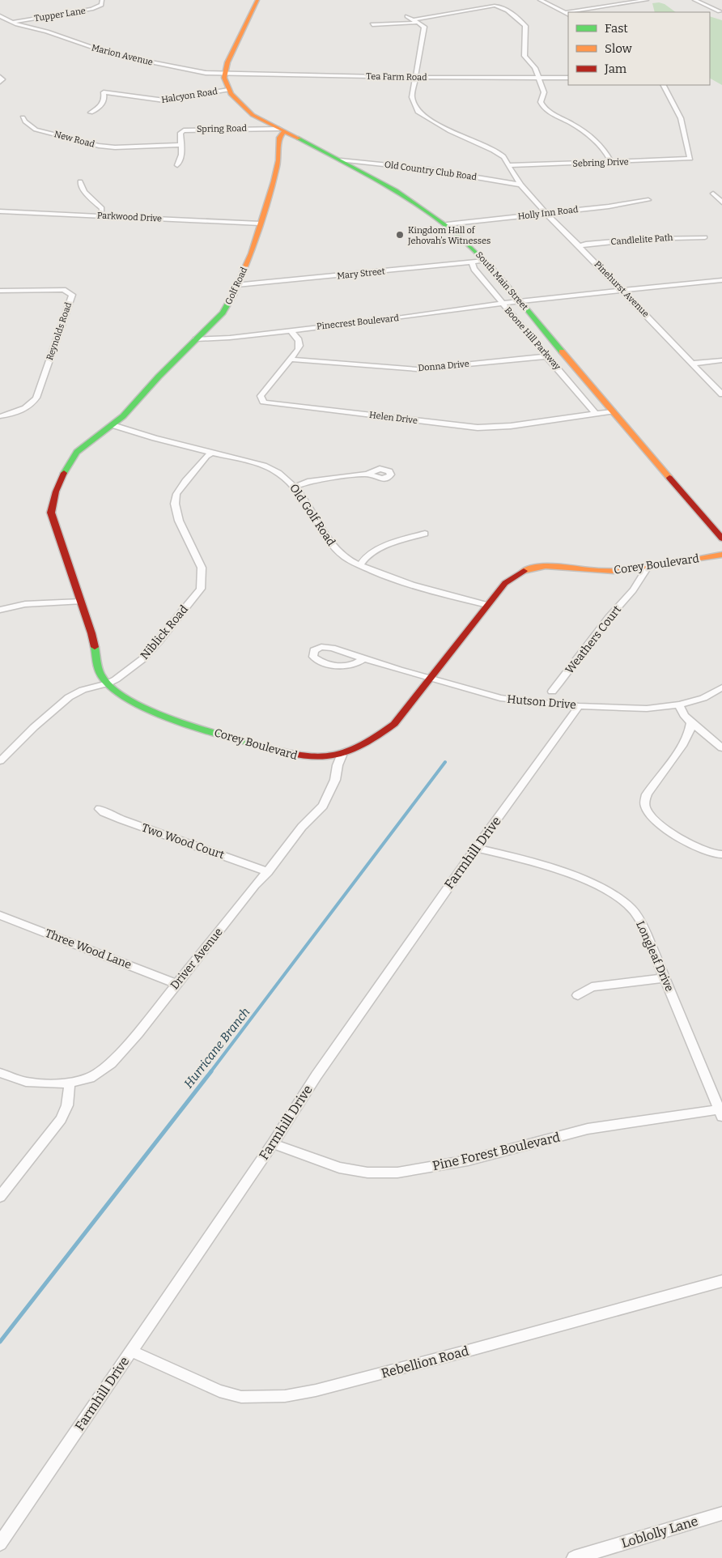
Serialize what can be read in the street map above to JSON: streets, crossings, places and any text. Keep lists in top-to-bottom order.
{
  "streets": {
    "street": [
      "Tupper Lane",
      "Marion Avenue",
      "Tea Farm Road",
      "Halcyon Road",
      "Spring Road",
      "New Road",
      "Sebring Drive",
      "Old Country Club Road",
      "Holly Inn Road",
      "Parkwood Drive",
      "Candlelite Path",
      "Mary Street",
      "South Main Street",
      "Golf Road",
      "Pinehurst Avenue",
      "Pinecrest Boulevard",
      "Reynolds Road",
      "Boone Hill Parkway",
      "Donna Drive",
      "Helen Drive",
      "Old Golf Road",
      "Corey Boulevard",
      "Niblick Road",
      "Weathers Court",
      "Hutson Drive",
      "Two Wood Court",
      "Farmhill Drive",
      "Three Wood Lane",
      "Longleaf Drive",
      "Driver Avenue",
      "Pine Forest Boulevard",
      "Rebellion Road",
      "Loblolly Lane"
    ]
  },
  "crossings": [
    ["Tupper Lane", "Marion Avenue"],
    ["Marion Avenue", "Tea Farm Road"],
    ["Marion Avenue", "South Main Street"],
    ["Tea Farm Road", "South Main Street"],
    ["Tea Farm Road", "Pinehurst Avenue"],
    ["Halcyon Road", "South Main Street"],
    ["Spring Road", "New Road"],
    ["Spring Road", "South Main Street"],
    ["Spring Road", "Golf Road"],
    ["Sebring Drive", "Pinehurst Avenue"],
    ["Old Country Club Road", "South Main Street"],
    ["Old Country Club Road", "Pinehurst Avenue"],
    ["Holly Inn Road", "South Main Street"],
    ["Holly Inn Road", "Pinehurst Avenue"],
    ["Parkwood Drive", "Golf Road"],
    ["Candlelite Path", "Pinehurst Avenue"],
    ["Mary Street", "South Main Street"],
    ["Mary Street", "Golf Road"],
    ["Mary Street", "Boone Hill Parkway"],
    ["South Main Street", "Golf Road"],
    ["South Main Street", "Pinecrest Boulevard"],
    ["South Main Street", "Helen Drive"],
    ["Golf Road", "Pinecrest Boulevard"],
    ["Golf Road", "Old Golf Road"],
    ["Golf Road", "Corey Boulevard"],
    ["Pinehurst Avenue", "Pinecrest Boulevard"],
    ["Pinecrest Boulevard", "Boone Hill Parkway"],
    ["Pinecrest Boulevard", "Helen Drive"],
    ["Boone Hill Parkway", "Donna Drive"],
    ["Boone Hill Parkway", "Helen Drive"],
    ["Donna Drive", "Helen Drive"],
    ["Old Golf Road", "Corey Boulevard"],
    ["Old Golf Road", "Niblick Road"],
    ["Corey Boulevard", "Niblick Road"],
    ["Corey Boulevard", "Weathers Court"],
    ["Corey Boulevard", "Hutson Drive"],
    ["Corey Boulevard", "Driver Avenue"],
    ["Hutson Drive", "Farmhill Drive"],
    ["Two Wood Court", "Driver Avenue"],
    ["Farmhill Drive", "Longleaf Drive"],
    ["Farmhill Drive", "Pine Forest Boulevard"],
    ["Farmhill Drive", "Rebellion Road"],
    ["Three Wood Lane", "Driver Avenue"],
    ["Longleaf Drive", "Pine Forest Boulevard"]
  ],
  "water": ["Hurricane Branch"],
  "places": ["Kingdom Hall of Jehovah’s Witnesses"],
  "legend": ["Fast", "Slow", "Jam"]
}
